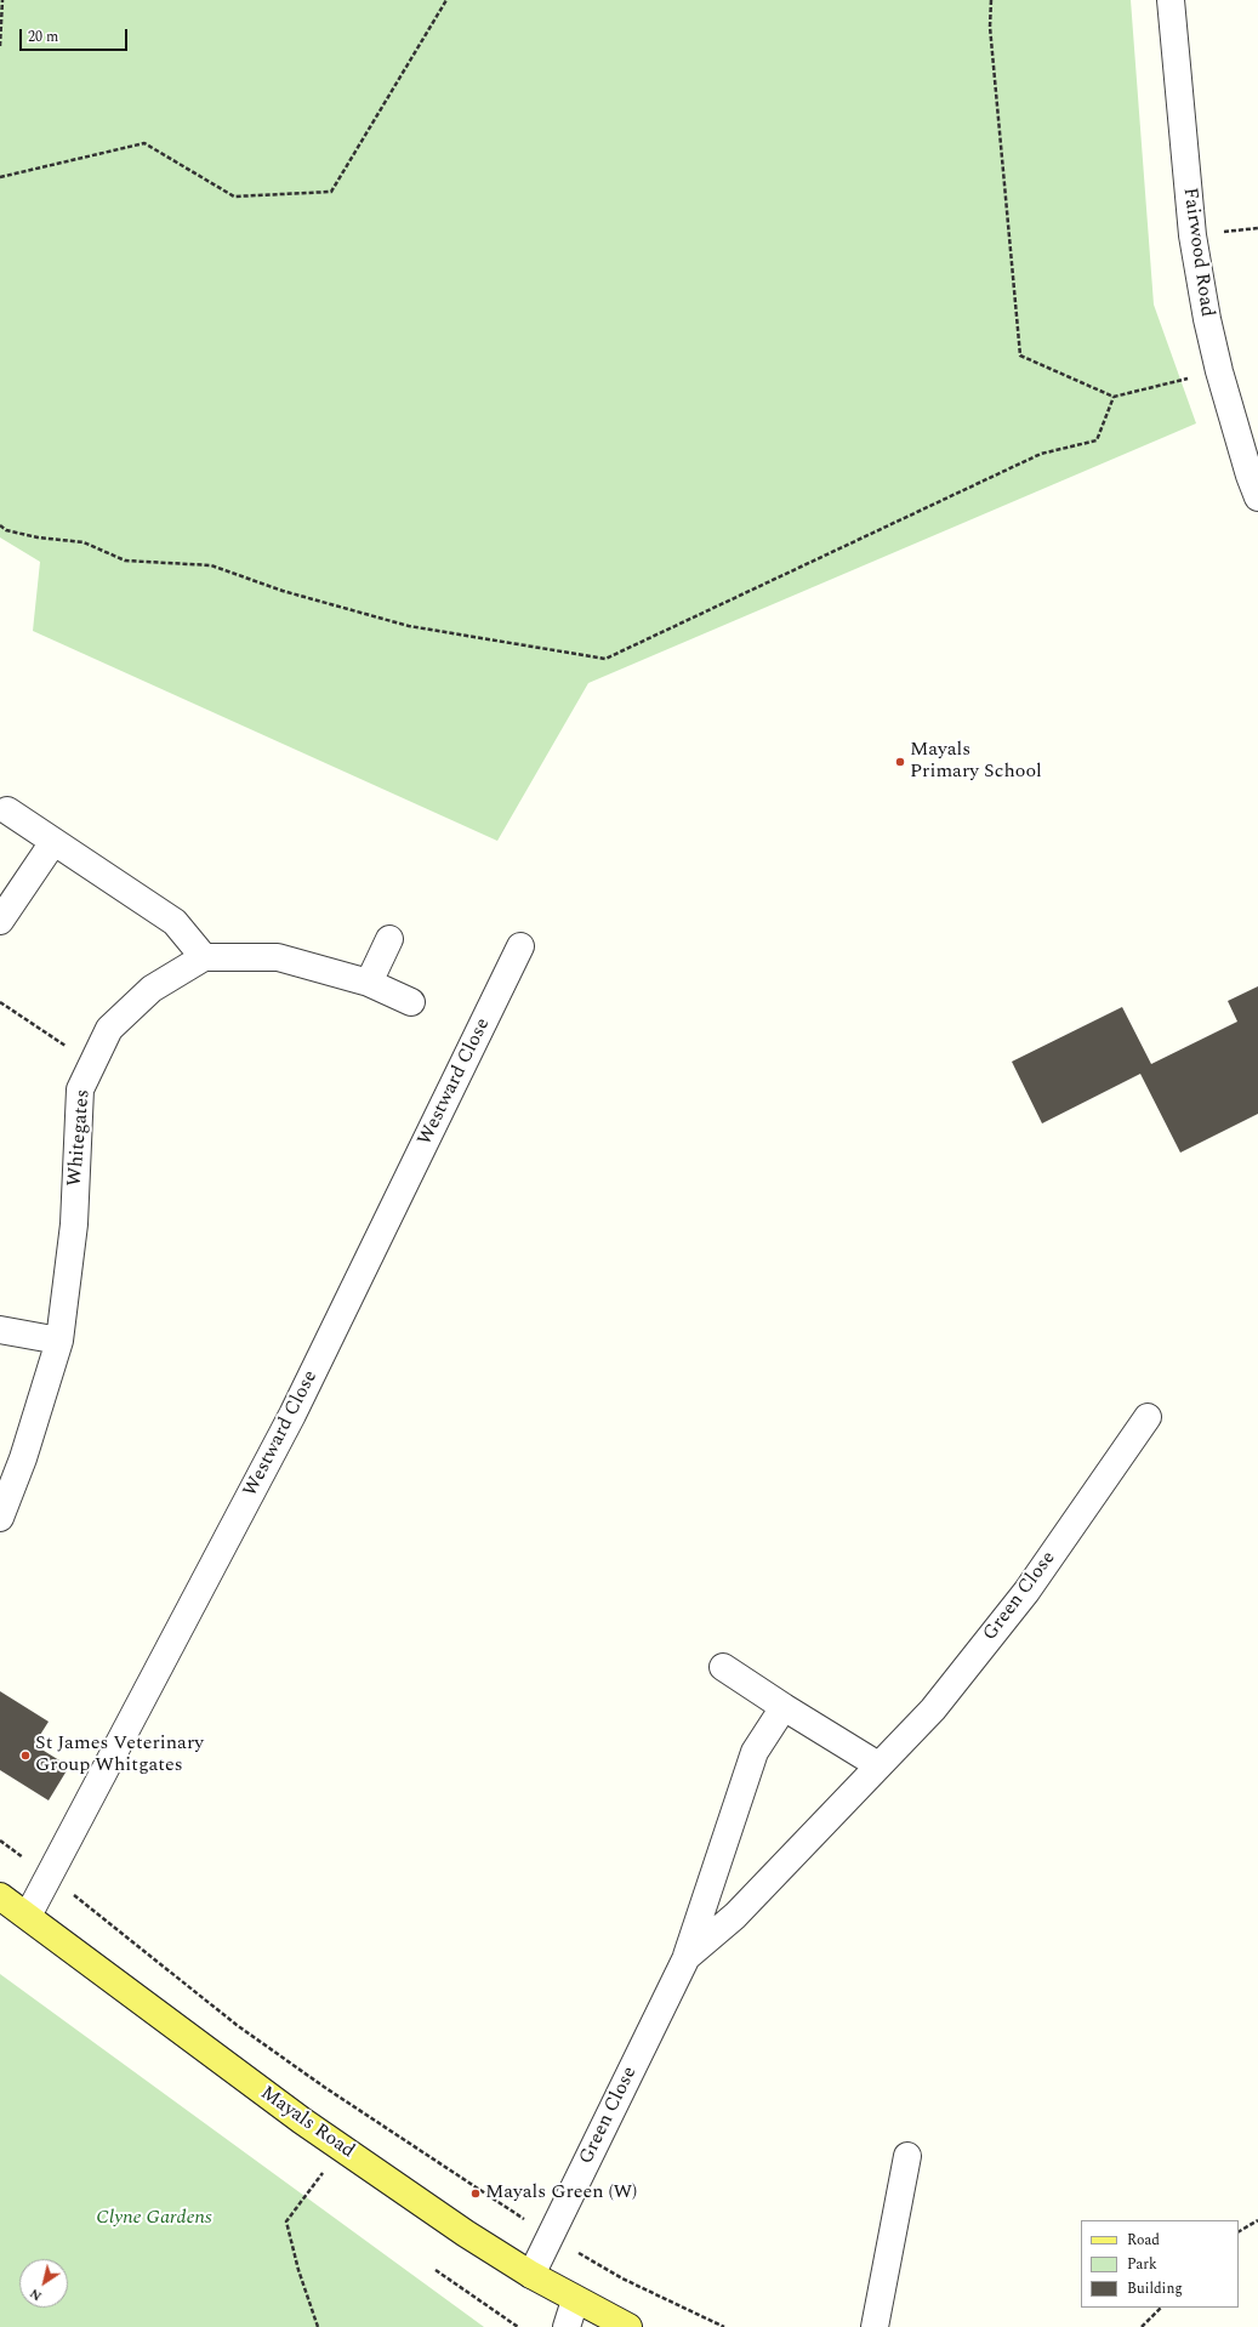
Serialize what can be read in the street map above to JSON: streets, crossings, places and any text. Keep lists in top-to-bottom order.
{
  "streets": {
    "main road": ["Mayals Road"],
    "street": [
      "Fairwood Road",
      "Westward Close",
      "Whitegates",
      "Green Close"
    ]
  },
  "crossings": [
    ["Westward Close", "Mayals Road"],
    ["Green Close", "Mayals Road"]
  ],
  "parks": ["Clyne Gardens"],
  "places": ["Mayals Primary School", "St James Veterinary Group Whitgates", "Mayals Green (W)"],
  "legend": ["Road", "Park", "Building"],
  "scale_bar": "20 m",
  "north": "bottom left"
}
